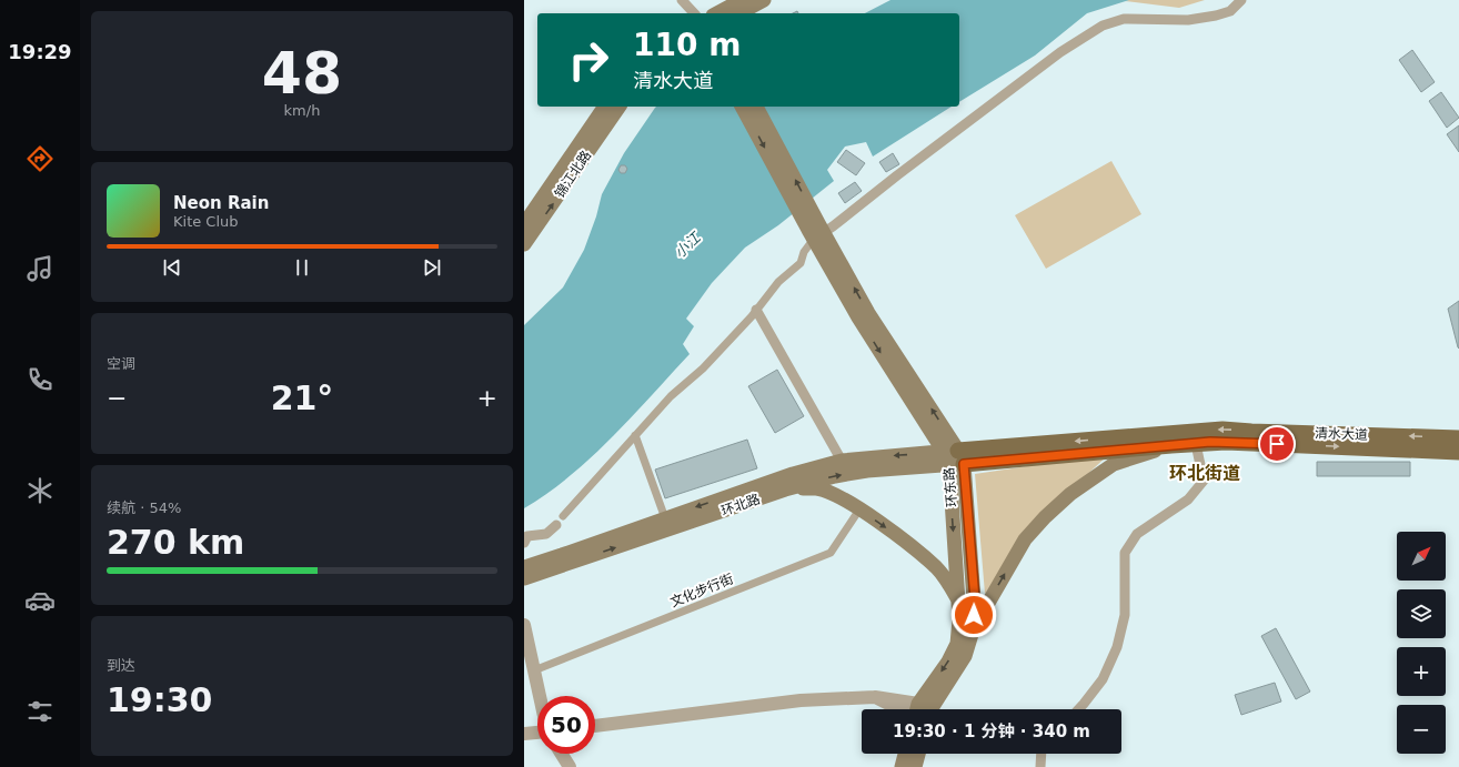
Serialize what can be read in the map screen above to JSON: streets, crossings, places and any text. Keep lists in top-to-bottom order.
{
  "streets": {
    "main road": [
      "锦江北路",
      "清水大道",
      "环东路",
      "环北路"
    ],
    "street": ["文化步行街"]
  },
  "crossings": [
    ["清水大道", "环东路"],
    ["清水大道", "环北路"],
    ["环东路", "环北路"]
  ],
  "districts": ["环北街道"],
  "water": ["小江"],
  "north": "top right",
  "page": {
    "tabs": "19:29",
    "tile": [
      ["48", "km/h"],
      "空调",
      ["续航 · 54%", "270 km"],
      ["到达", "19:30"]
    ],
    "turn": ["110 m", "清水大道"],
    "song": ["Neon Rain", "Kite Club"],
    "heat": ["−", "21°", "+"],
    "map_buttons": ["+", "−"],
    "limit": "50",
    "trip": "19:30 · 1 分钟 · 340 m"
  }
}
